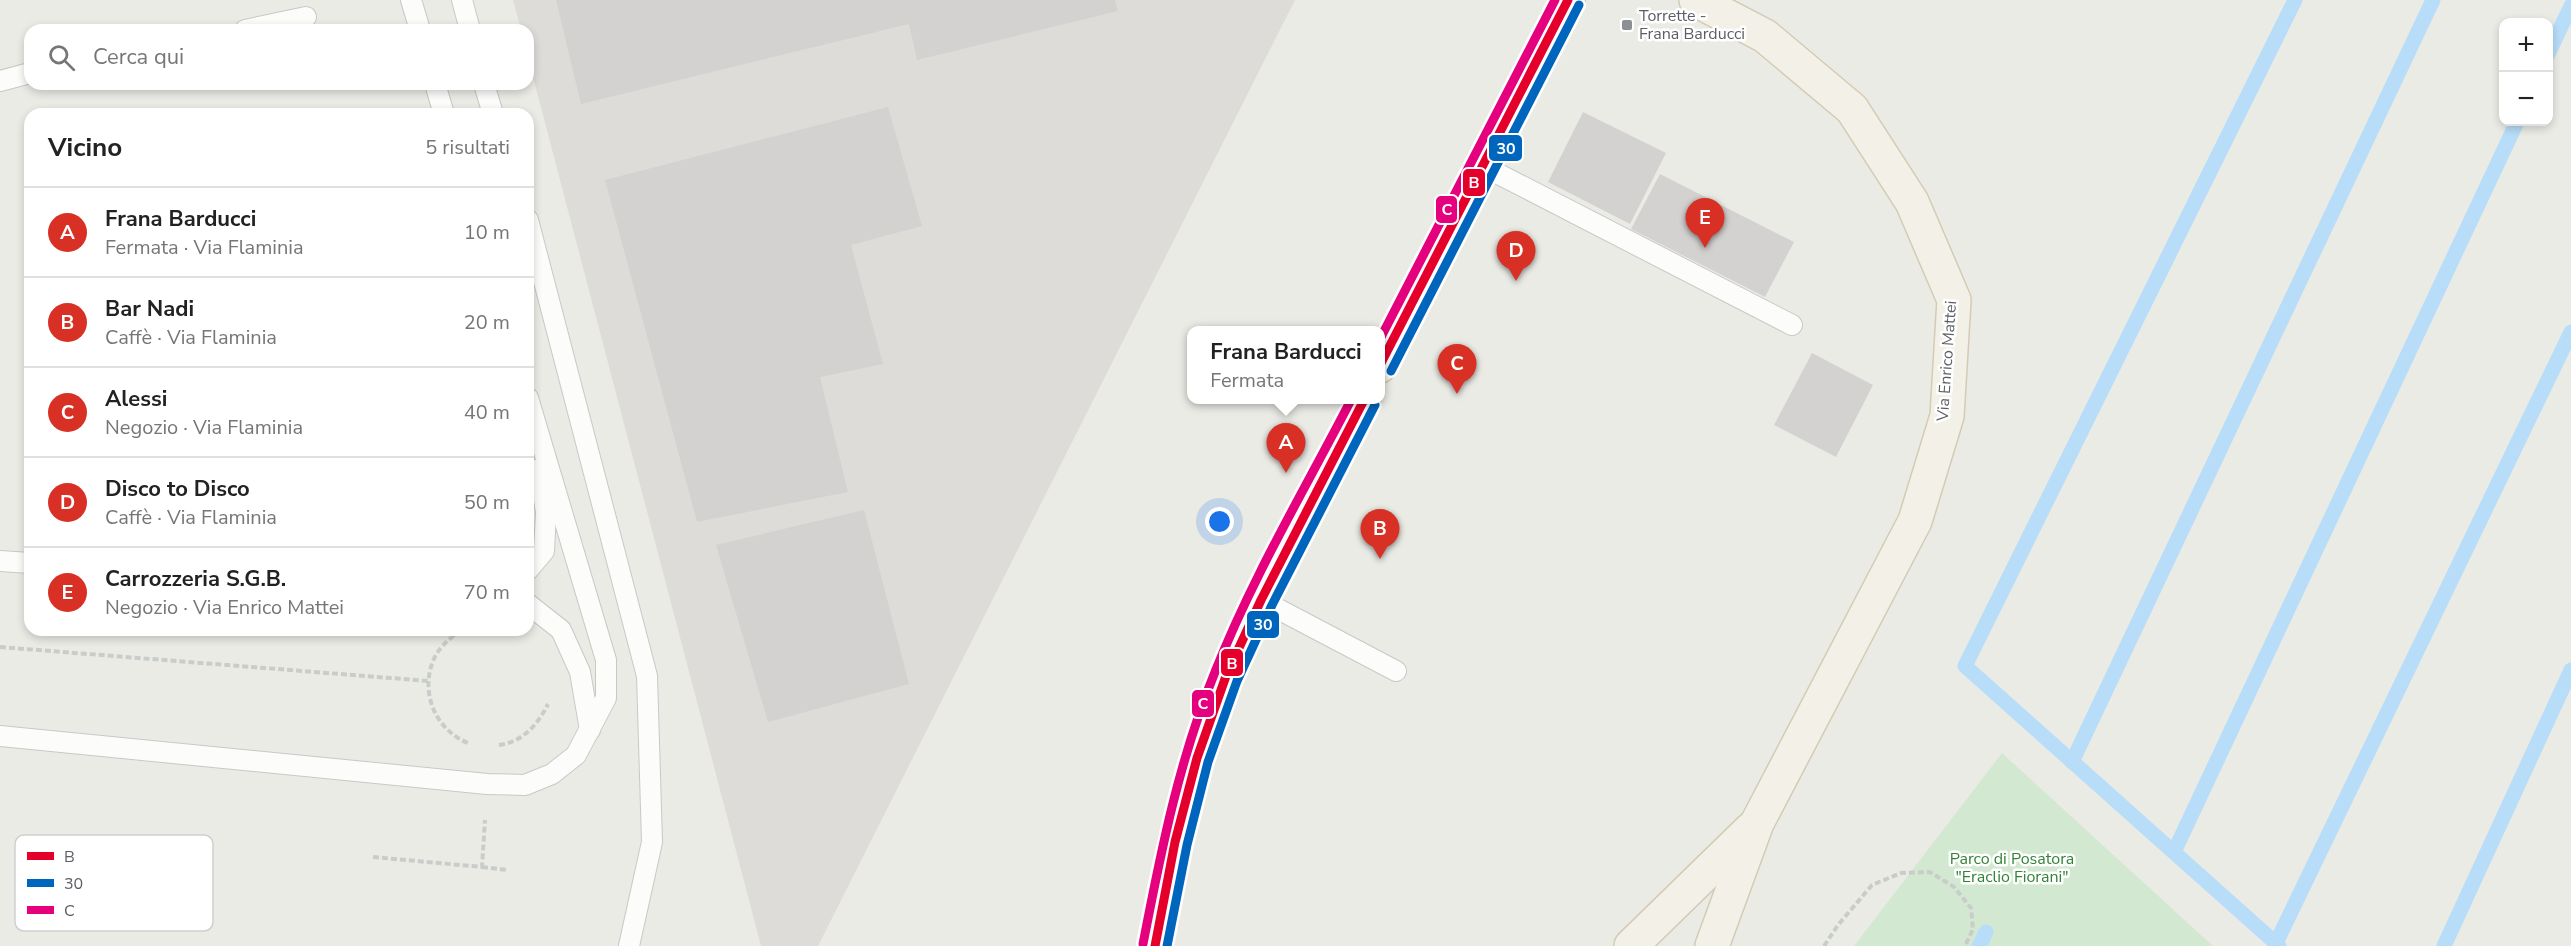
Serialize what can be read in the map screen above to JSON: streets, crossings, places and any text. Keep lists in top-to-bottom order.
{
  "streets": {
    "main road": ["Via Enrico Mattei"]
  },
  "parks": ["Parco di Posatora \"Eraclio Fiorani\""],
  "places": {
    "transit": ["Torrette - Frana Barducci"]
  },
  "lines": ["transit line B", "transit line C", "transit line 30"],
  "legend": ["B", "30", "C"],
  "page": {
    "map_buttons": ["+", "−"],
    "search": "Cerca qui",
    "heading": ["Vicino", "5 risultati"],
    "list": [
      {
        "mark": "A",
        "name": "Frana Barducci",
        "note": "Fermata · Via Flaminia",
        "value": "10 m"
      },
      {
        "mark": "B",
        "name": "Bar Nadi",
        "note": "Caffè · Via Flaminia",
        "value": "20 m"
      },
      {
        "mark": "C",
        "name": "Alessi",
        "note": "Negozio · Via Flaminia",
        "value": "40 m"
      },
      {
        "mark": "D",
        "name": "Disco to Disco",
        "note": "Caffè · Via Flaminia",
        "value": "50 m"
      },
      {
        "mark": "E",
        "name": "Carrozzeria S.G.B.",
        "note": "Negozio · Via Enrico Mattei",
        "value": "70 m"
      }
    ],
    "pins": [
      "E",
      "D",
      "C",
      "A",
      "B"
    ],
    "popup": ["Frana Barducci", "Fermata"]
  }
}
